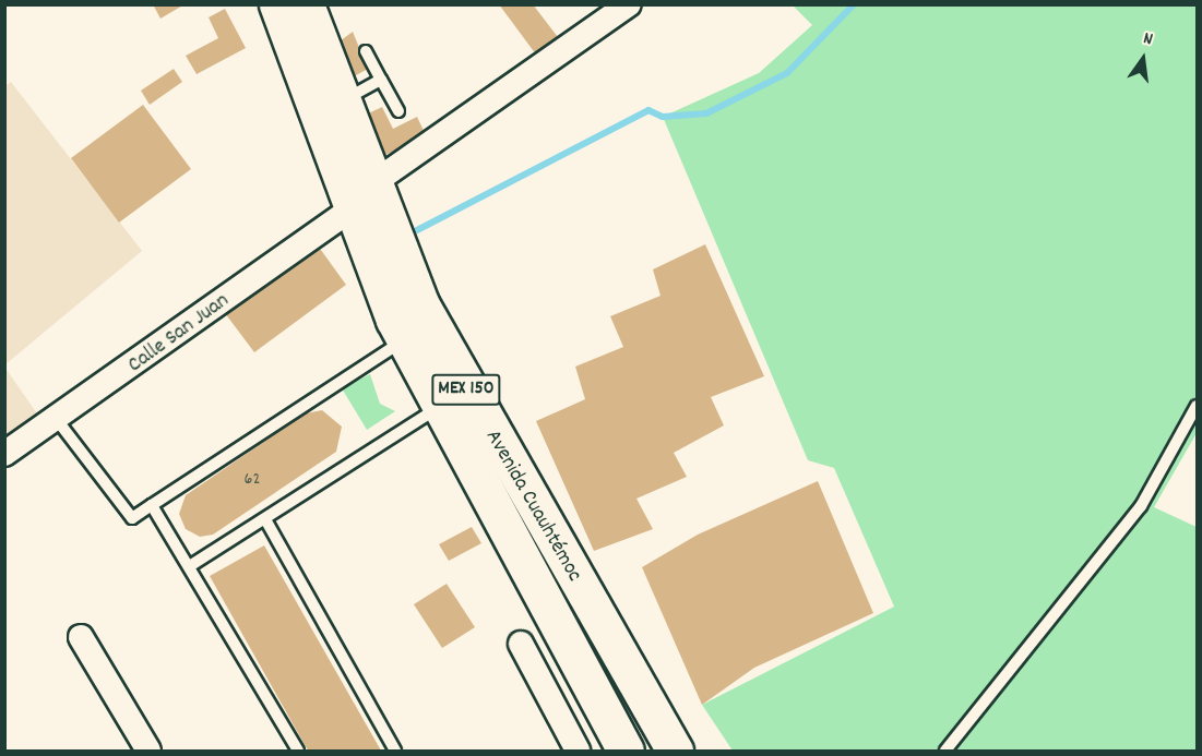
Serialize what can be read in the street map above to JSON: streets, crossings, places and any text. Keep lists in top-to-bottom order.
{
  "streets": {
    "main road": ["MEX 150", "Avenida Cuauhtémoc"],
    "street": ["Calle San Juan"]
  },
  "crossings": [
    ["Calle San Juan", "MEX 150"]
  ],
  "house_numbers": ["62"],
  "north": "top"
}
